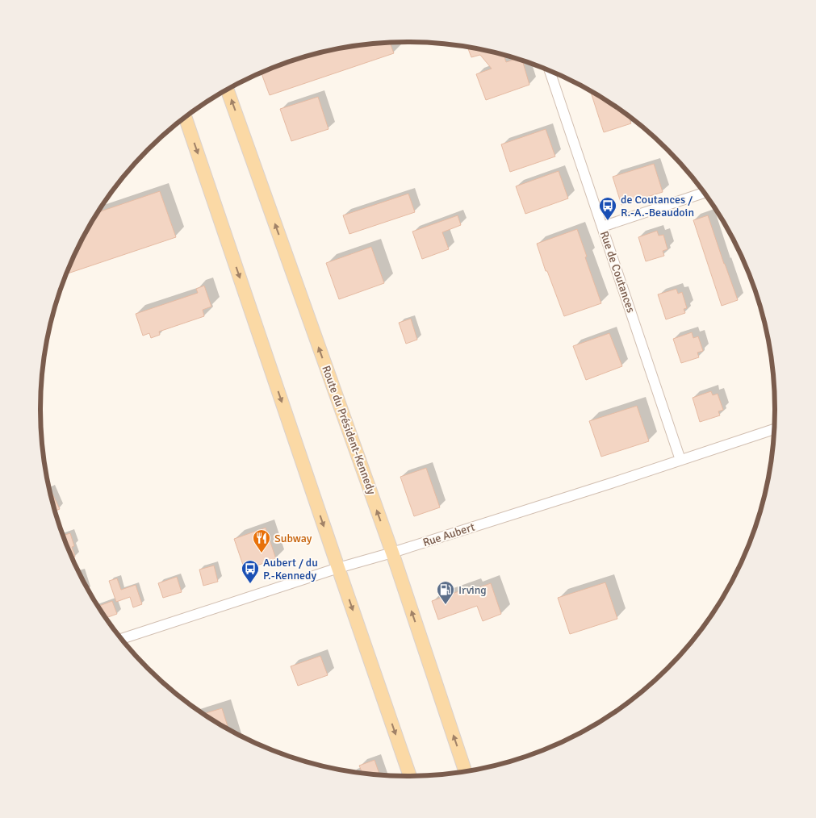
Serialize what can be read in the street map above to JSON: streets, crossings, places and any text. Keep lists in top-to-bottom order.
{
  "streets": {
    "main road": ["Route du Président-Kennedy"],
    "street": ["Rue de Coutances", "Rue Aubert"]
  },
  "crossings": [
    ["Rue de Coutances", "Rue Aubert"],
    ["Route du Président-Kennedy", "Rue Aubert"]
  ],
  "places": {
    "bus stop": ["de Coutances / R.-A.-Beaudoin", "Aubert / du P.-Kennedy"],
    "restaurant": ["Subway"],
    "fuel station": ["Irving"]
  }
}
